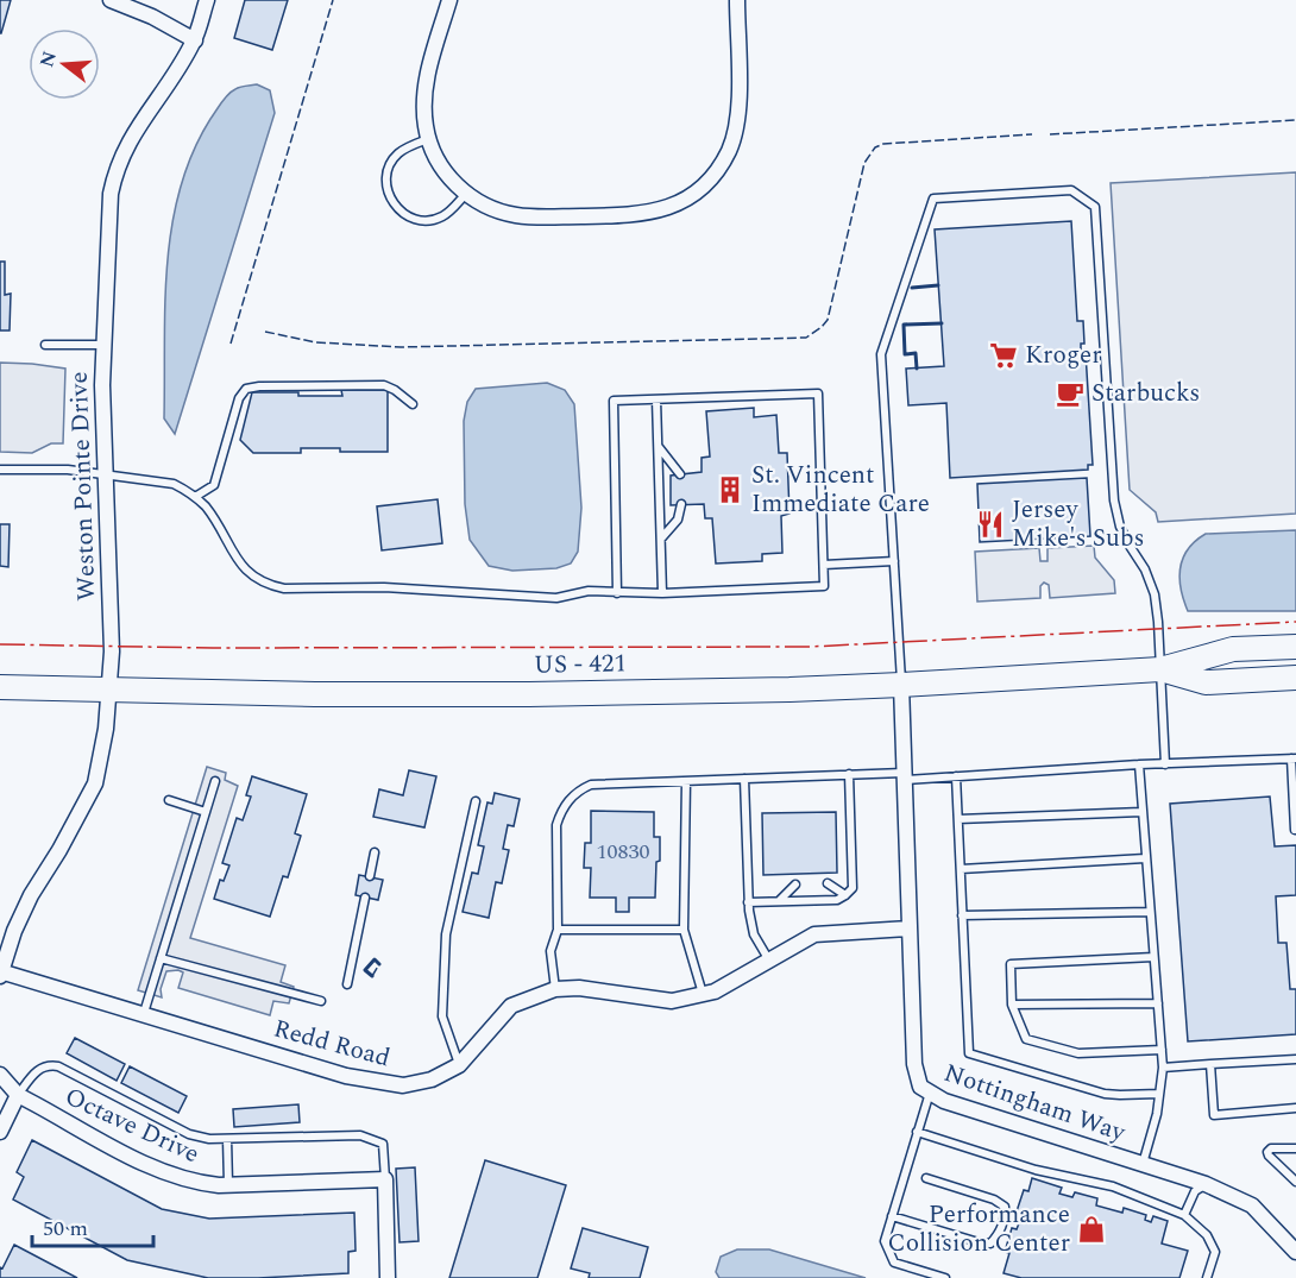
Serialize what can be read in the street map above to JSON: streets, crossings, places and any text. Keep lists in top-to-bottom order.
{
  "streets": {
    "main road": ["US - 421"],
    "street": [
      "Weston Pointe Drive",
      "Redd Road",
      "Nottingham Way",
      "Octave Drive"
    ]
  },
  "crossings": [
    ["Weston Pointe Drive", "US - 421"],
    ["Weston Pointe Drive", "Redd Road"],
    ["US - 421", "Nottingham Way"],
    ["Redd Road", "Nottingham Way"]
  ],
  "places": {
    "supermarket": ["Kroger"],
    "cafe": ["Starbucks"],
    "building": ["St. Vincent Immediate Care"],
    "restaurant": ["Jersey Mike's Subs"],
    "shop": ["Performance Collision Center"]
  },
  "house_numbers": ["10830"],
  "scale_bar": "50 m",
  "north": "left"
}
